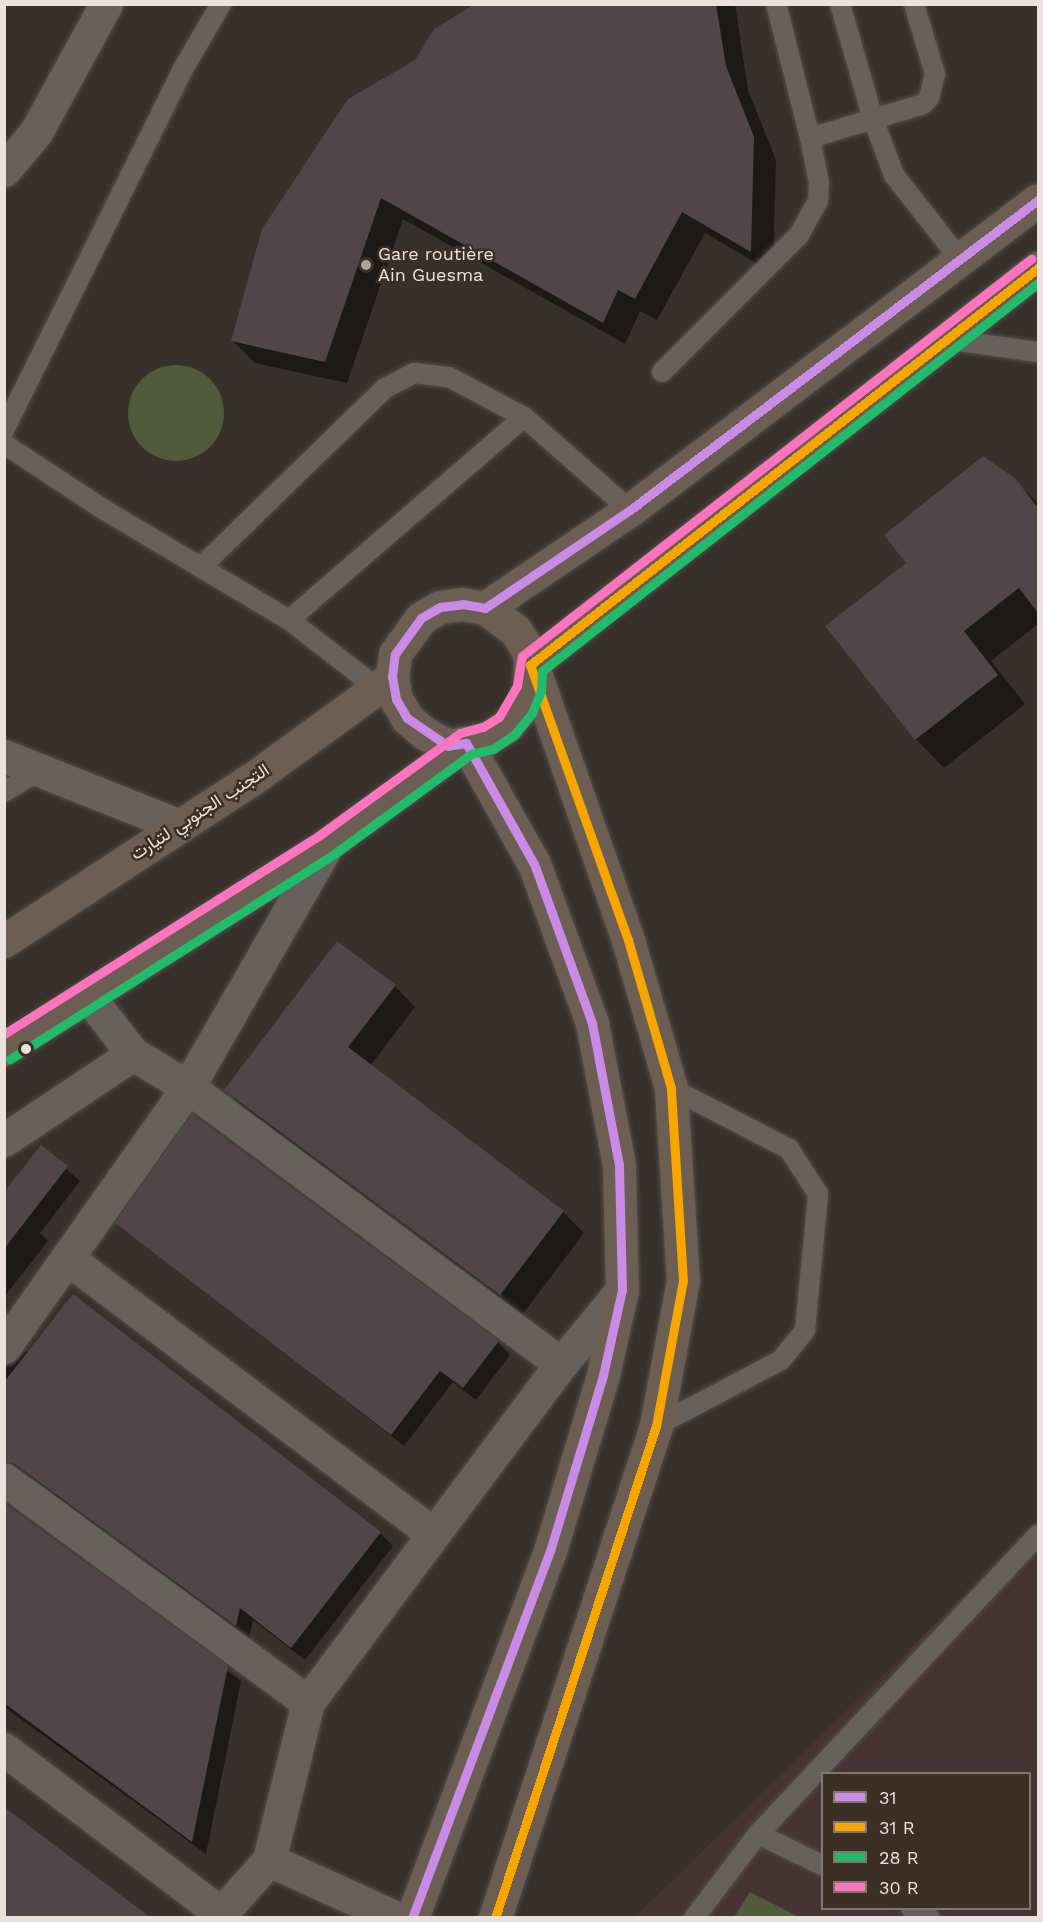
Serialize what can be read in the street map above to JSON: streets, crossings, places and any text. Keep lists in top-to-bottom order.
{
  "streets": {
    "highway": ["التجنب الجنوبي لتيارت"]
  },
  "places": ["Gare routière Ain Guesma"],
  "lines": ["transit line 31"],
  "legend": [
    "31",
    "31 R",
    "28 R",
    "30 R"
  ]
}
